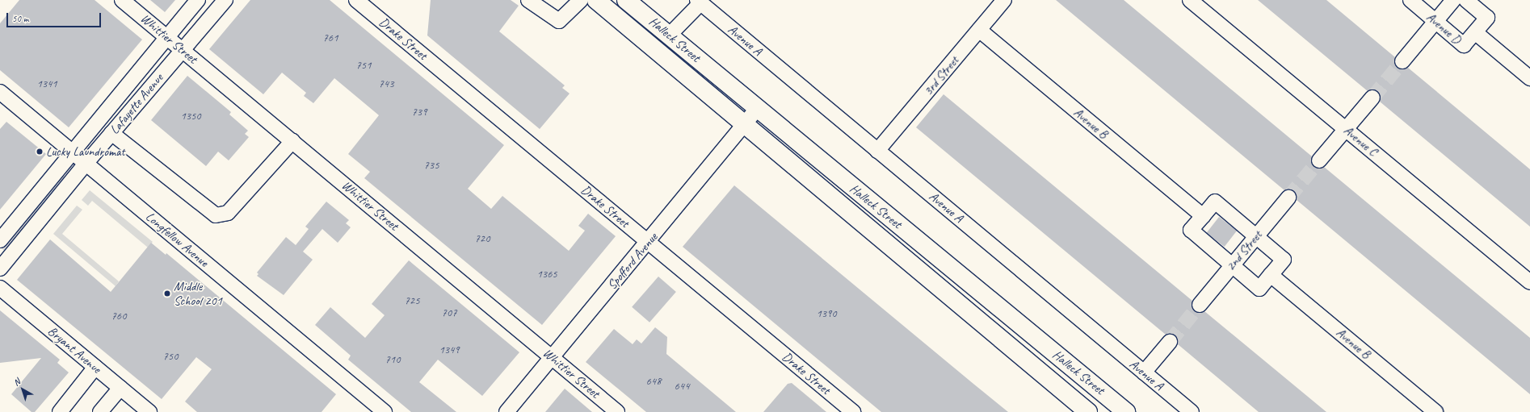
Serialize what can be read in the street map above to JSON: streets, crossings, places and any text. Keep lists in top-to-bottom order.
{
  "streets": {
    "main road": ["Halleck Street"],
    "street": [
      "Avenue D",
      "Whittier Street",
      "Drake Street",
      "Avenue A",
      "3rd Street",
      "Lafayette Avenue",
      "Avenue B",
      "Avenue C",
      "Longfellow Avenue",
      "2nd Street",
      "Spofford Avenue",
      "Bryant Avenue"
    ]
  },
  "crossings": [
    ["Whittier Street", "Lafayette Avenue"],
    ["Whittier Street", "Spofford Avenue"],
    ["Drake Street", "Spofford Avenue"],
    ["Halleck Street", "Avenue A"],
    ["Halleck Street", "Spofford Avenue"],
    ["Avenue A", "3rd Street"],
    ["3rd Street", "Avenue B"],
    ["Lafayette Avenue", "Longfellow Avenue"]
  ],
  "places": ["Lucky Laundromat", "Middle School 201"],
  "house_numbers": [
    "761",
    "751",
    "1341",
    "743",
    "739",
    "1350",
    "735",
    "720",
    "1365",
    "725",
    "707",
    "1390",
    "760",
    "1349",
    "750",
    "710",
    "648",
    "644"
  ],
  "scale_bar": "50 m",
  "north": "top left"
}
